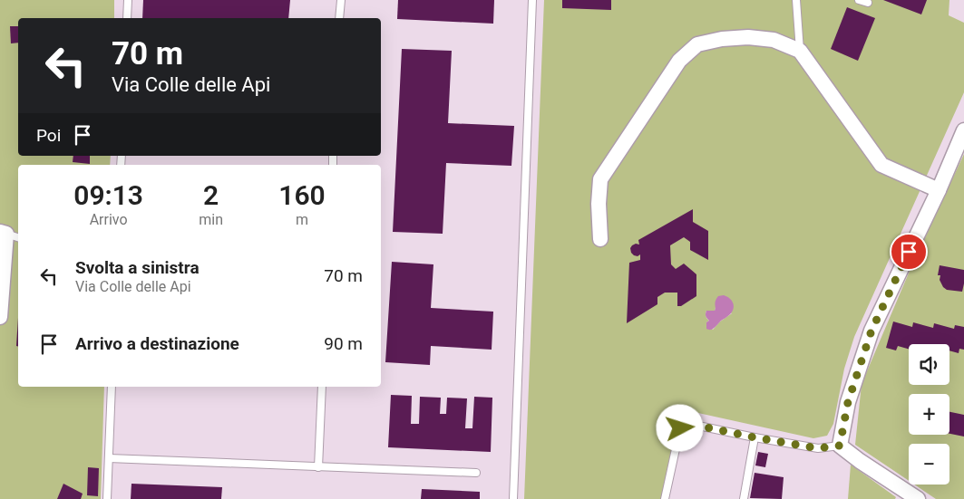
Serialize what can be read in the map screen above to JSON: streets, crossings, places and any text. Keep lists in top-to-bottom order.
{
  "page": {
    "turn": ["70 m", "Via Colle delle Api"],
    "then": "Poi",
    "eta": [
      "09:13",
      "Arrivo",
      "2",
      "min",
      "160",
      "m"
    ],
    "list": [
      {
        "name": "Svolta a sinistra",
        "note": "Via Colle delle Api",
        "value": "70 m"
      },
      {
        "name": "Arrivo a destinazione",
        "value": "90 m"
      }
    ],
    "map_buttons": ["+", "−"]
  }
}
